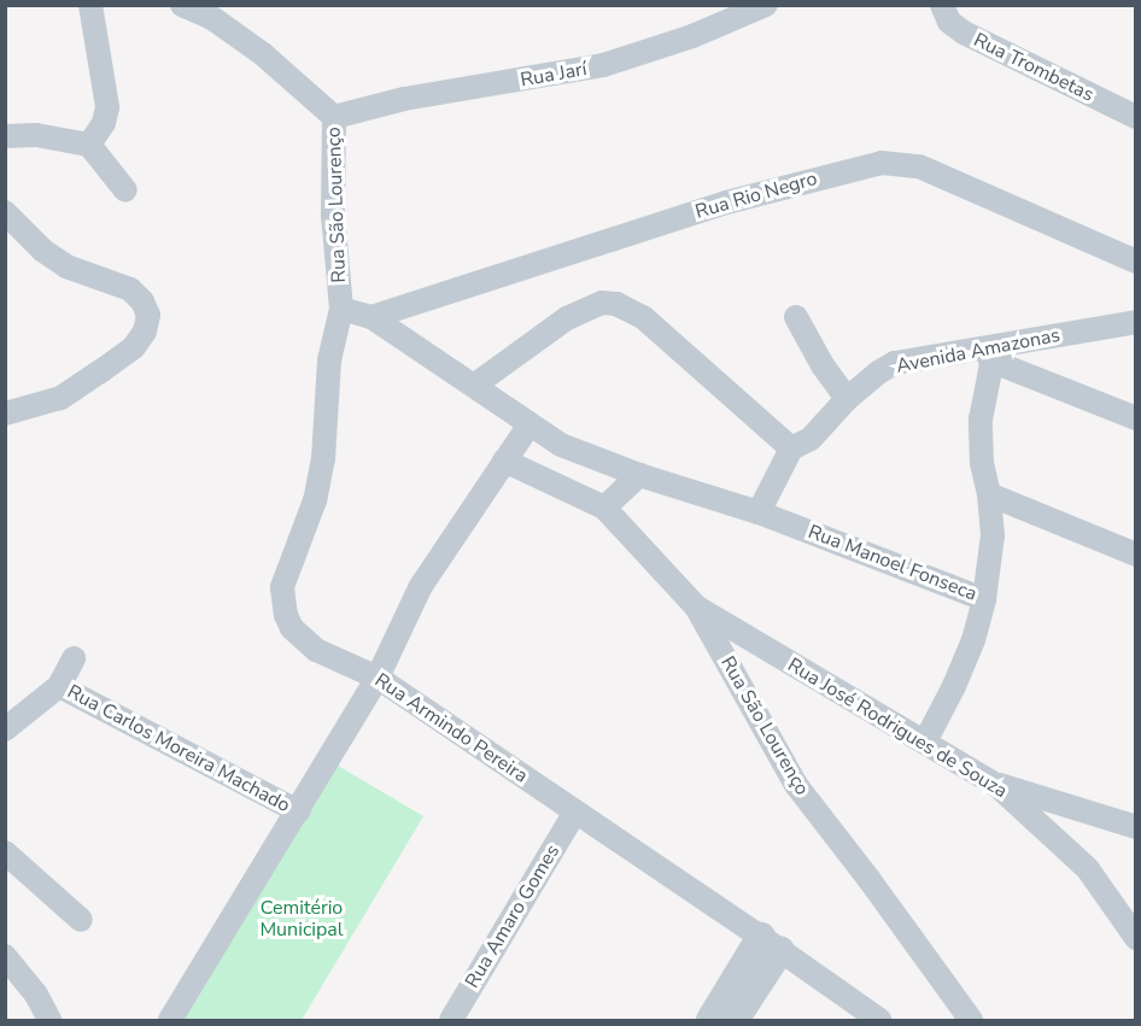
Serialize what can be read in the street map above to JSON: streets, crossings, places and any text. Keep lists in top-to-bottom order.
{
  "streets": {
    "street": [
      "Rua Trombetas",
      "Rua Jarí",
      "Rua Rio Negro",
      "Rua São Lourenço",
      "Avenida Amazonas",
      "Rua Manoel Fonseca",
      "Rua Armindo Pereira",
      "Rua José Rodrigues de Souza",
      "Rua Carlos Moreira Machado",
      "Rua Amaro Gomes"
    ]
  },
  "crossings": [
    ["Rua Jarí", "Rua São Lourenço"],
    ["Rua Rio Negro", "Rua São Lourenço"],
    ["Rua São Lourenço", "Rua Manoel Fonseca"],
    ["Rua São Lourenço", "Rua Armindo Pereira"],
    ["Rua São Lourenço", "Rua José Rodrigues de Souza"],
    ["Avenida Amazonas", "Rua Manoel Fonseca"],
    ["Rua Armindo Pereira", "Rua Amaro Gomes"]
  ],
  "parks": ["Cemitério Municipal"]
}
